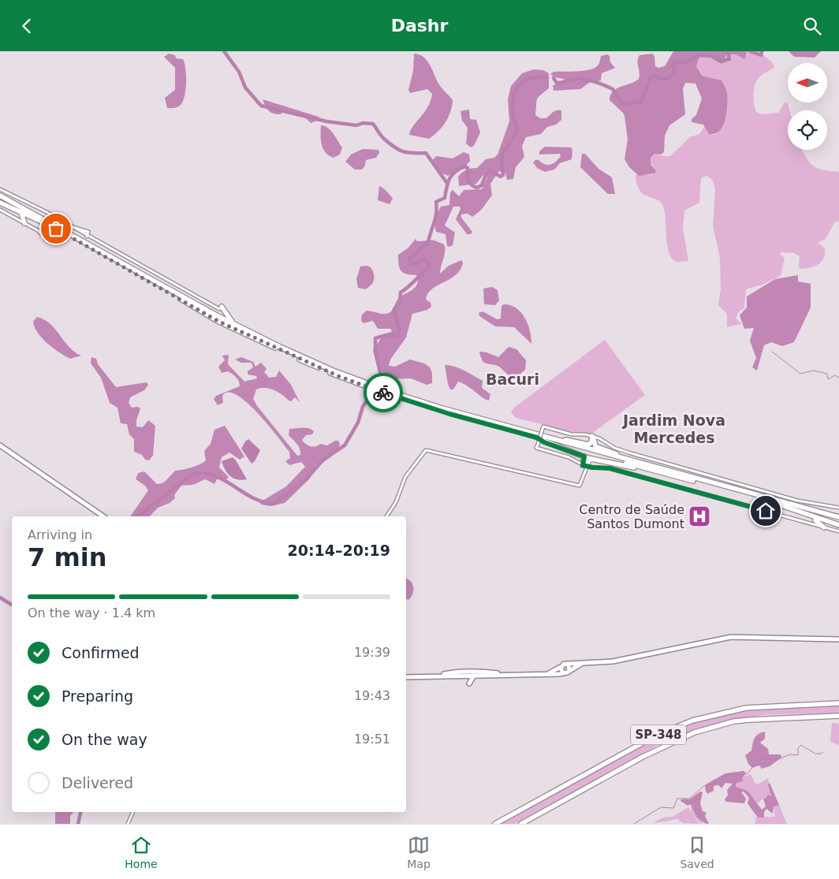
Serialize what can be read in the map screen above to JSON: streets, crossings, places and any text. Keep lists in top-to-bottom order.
{
  "streets": {
    "highway": ["SP-348"]
  },
  "districts": ["Bacuri", "Jardim Nova Mercedes"],
  "places": {
    "hospital": ["Centro de Saúde Santos Dumont"]
  },
  "north": "left",
  "page": {
    "header": "Dashr",
    "heading": ["7 min", "Arriving in", "20:14–20:19"],
    "bar": "On the way · 1.4 km",
    "list": [
      ["Confirmed", "19:39"],
      ["Preparing", "19:43"],
      ["On the way", "19:51"],
      "Delivered"
    ],
    "tabs": ["Home", "Map", "Saved"]
  }
}
